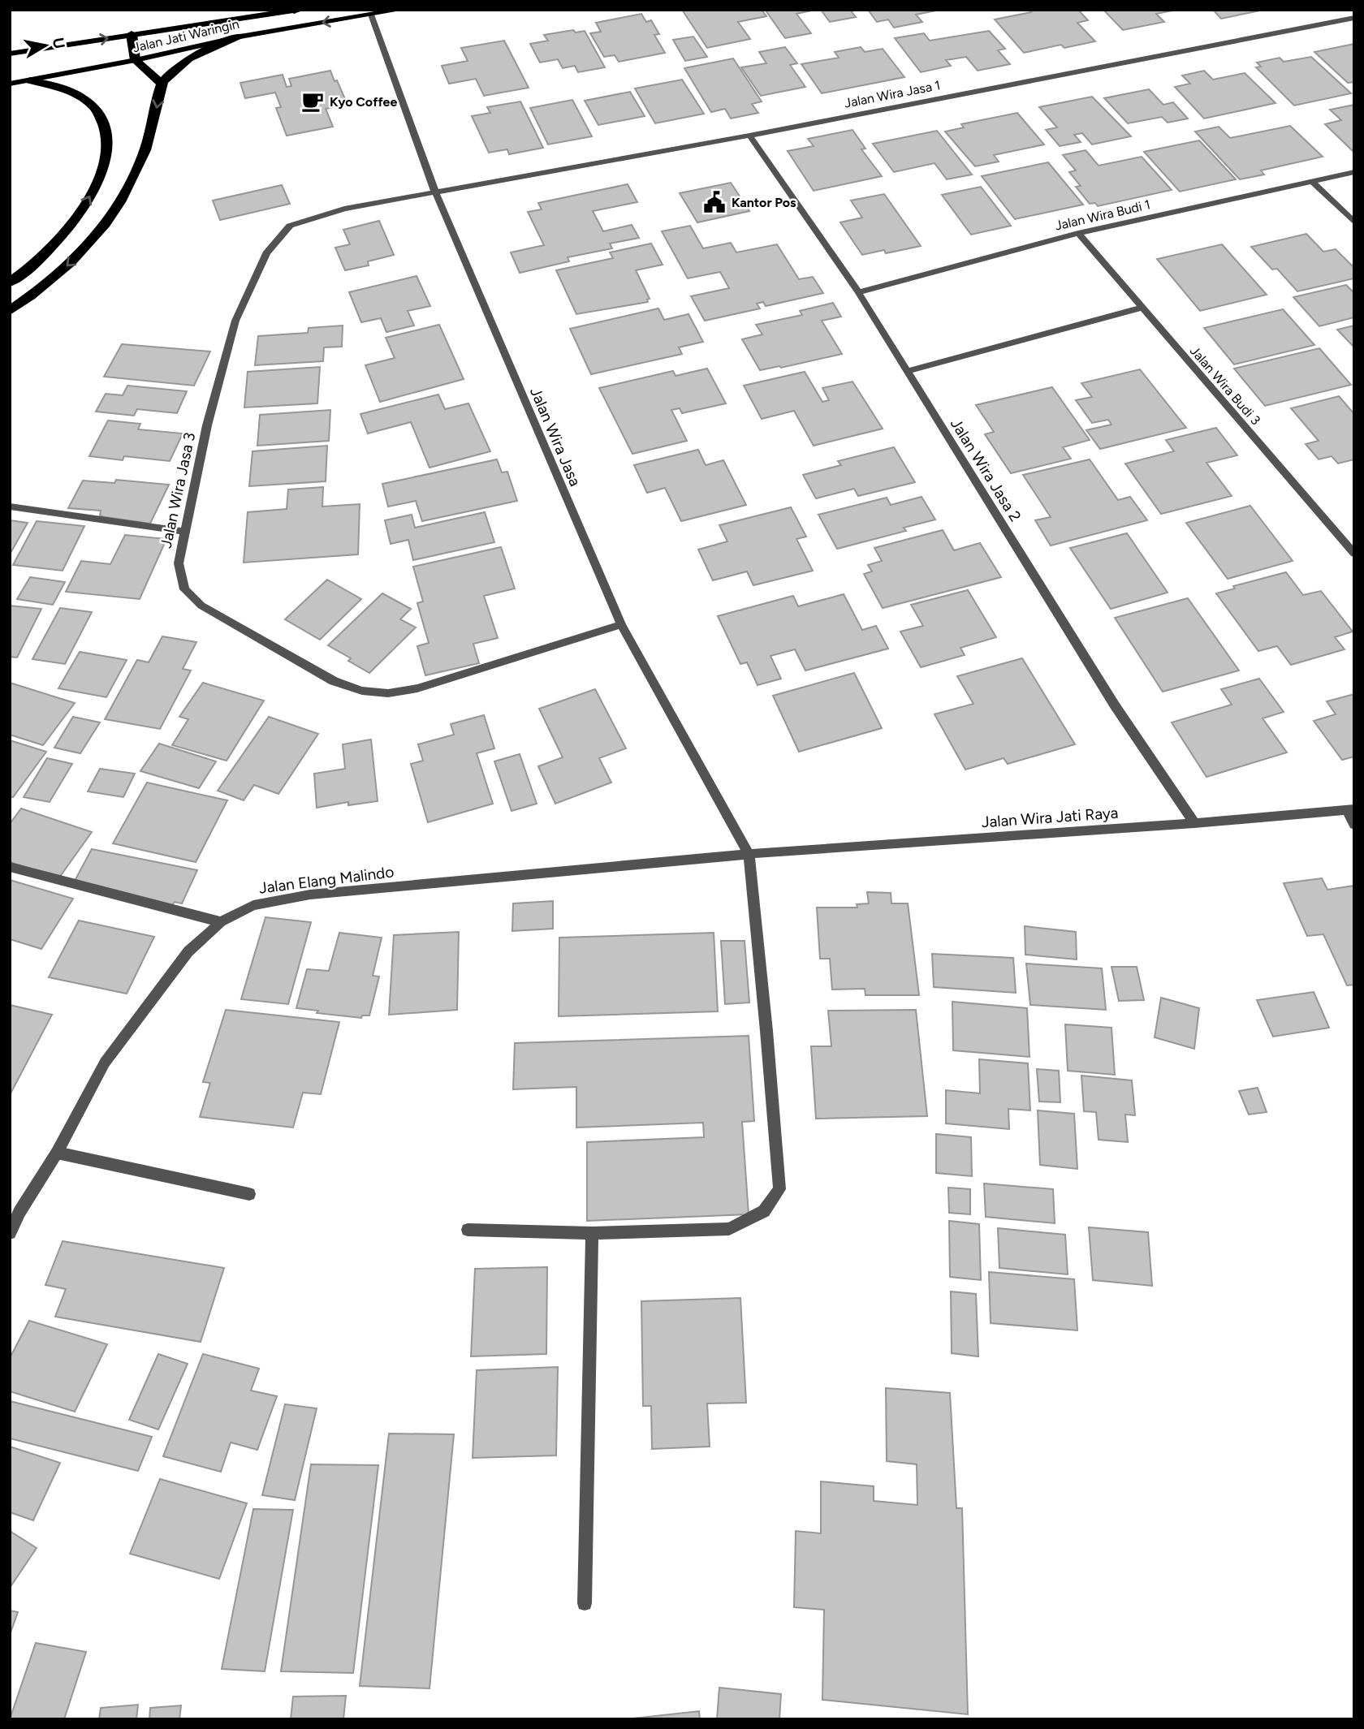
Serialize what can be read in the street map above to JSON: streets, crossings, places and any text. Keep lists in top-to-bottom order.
{
  "streets": {
    "main road": ["Jalan Jati Waringin"],
    "street": [
      "Jalan Wira Jasa 1",
      "Jalan Wira Budi 1",
      "Jalan Wira Budi 3",
      "Jalan Wira Jasa",
      "Jalan Wira Jasa 2",
      "Jalan Wira Jasa 3",
      "Jalan Wira Jati Raya",
      "Jalan Elang Malindo"
    ]
  },
  "crossings": [
    ["Jalan Jati Waringin", "Jalan Wira Jasa"],
    ["Jalan Wira Jasa 1", "Jalan Wira Jasa"],
    ["Jalan Wira Jasa 1", "Jalan Wira Jasa 2"],
    ["Jalan Wira Jasa 1", "Jalan Wira Jasa 3"],
    ["Jalan Wira Budi 1", "Jalan Wira Budi 3"],
    ["Jalan Wira Budi 1", "Jalan Wira Jasa 2"],
    ["Jalan Wira Jasa", "Jalan Wira Jasa 3"],
    ["Jalan Wira Jasa", "Jalan Wira Jati Raya"],
    ["Jalan Wira Jasa", "Jalan Elang Malindo"],
    ["Jalan Wira Jasa 2", "Jalan Wira Jati Raya"],
    ["Jalan Wira Jati Raya", "Jalan Elang Malindo"]
  ],
  "places": {
    "cafe": ["Kyo Coffee"],
    "public building": ["Kantor Pos"]
  },
  "north": "right"
}
